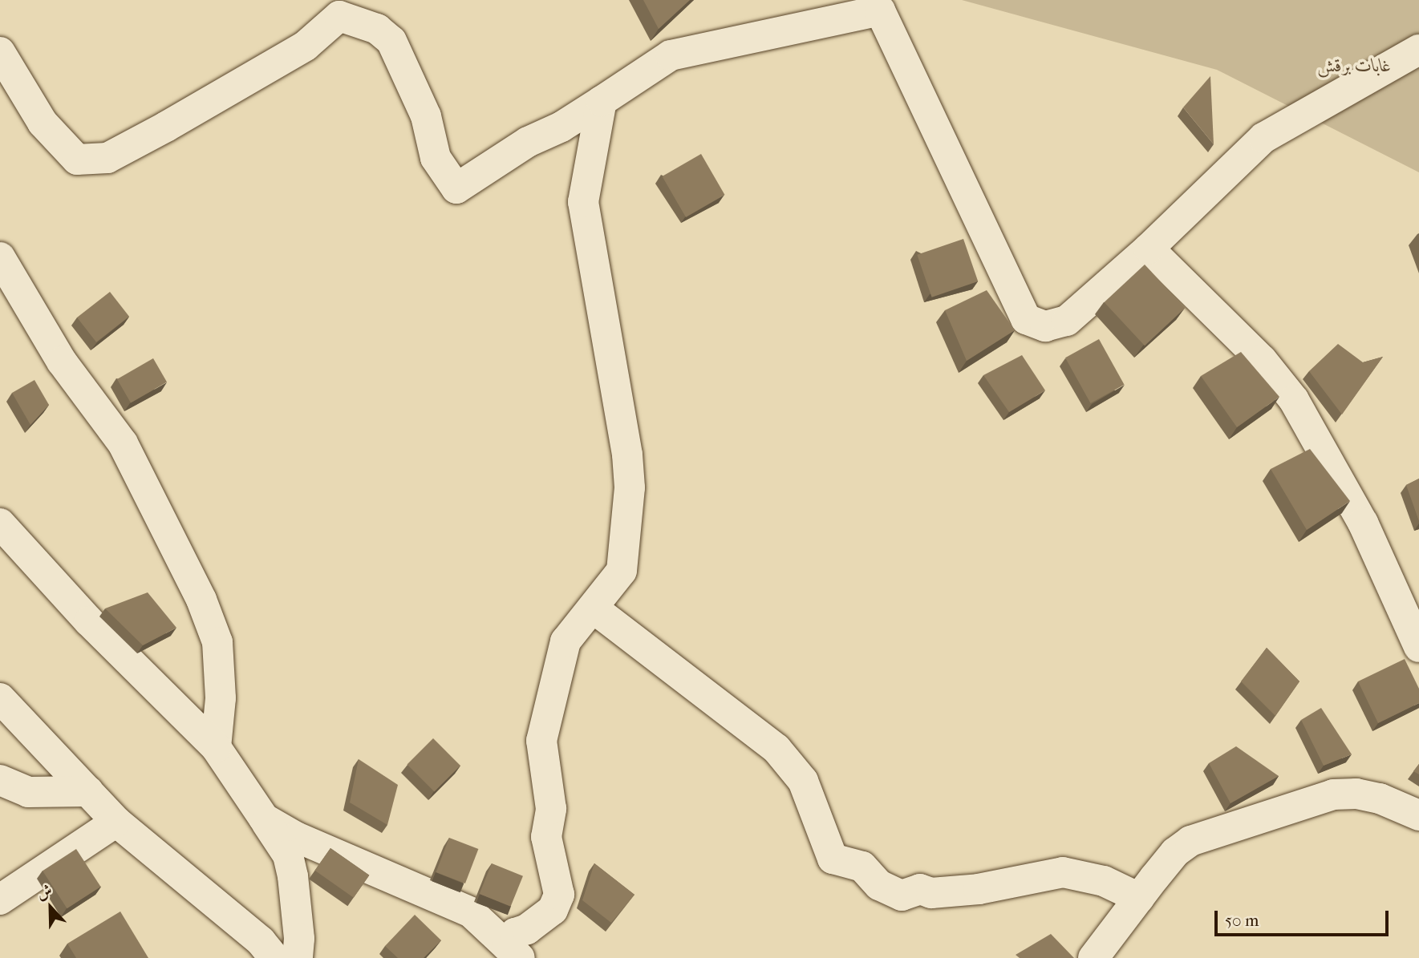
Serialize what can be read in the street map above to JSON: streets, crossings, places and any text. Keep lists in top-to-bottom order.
{
  "parks": ["غابات برقش"],
  "scale_bar": "50 m",
  "north": "top"
}
